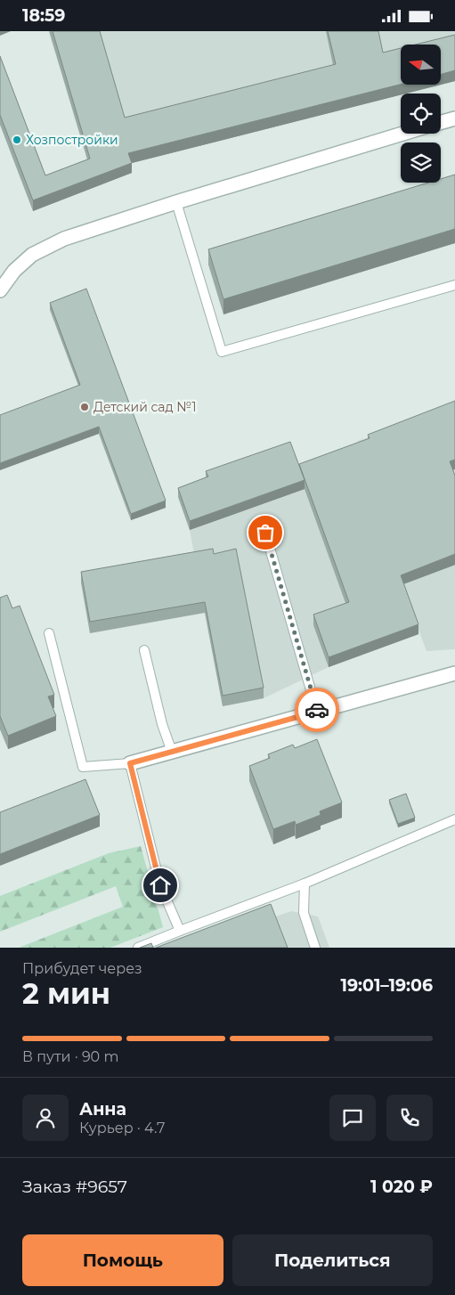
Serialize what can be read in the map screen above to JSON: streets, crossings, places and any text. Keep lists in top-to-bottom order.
{
  "places": ["Хозпостройки", "Детский сад №1"],
  "north": "left",
  "page": {
    "status": "18:59",
    "heading": ["2 мин", "Прибудет через", "19:01–19:06"],
    "panel": [
      "Анна",
      "Курьер · 4.7",
      "Заказ #9657",
      "1 020 ₽"
    ],
    "bar": "В пути · 90 m",
    "buttons": ["Помощь", "Поделиться"]
  }
}
